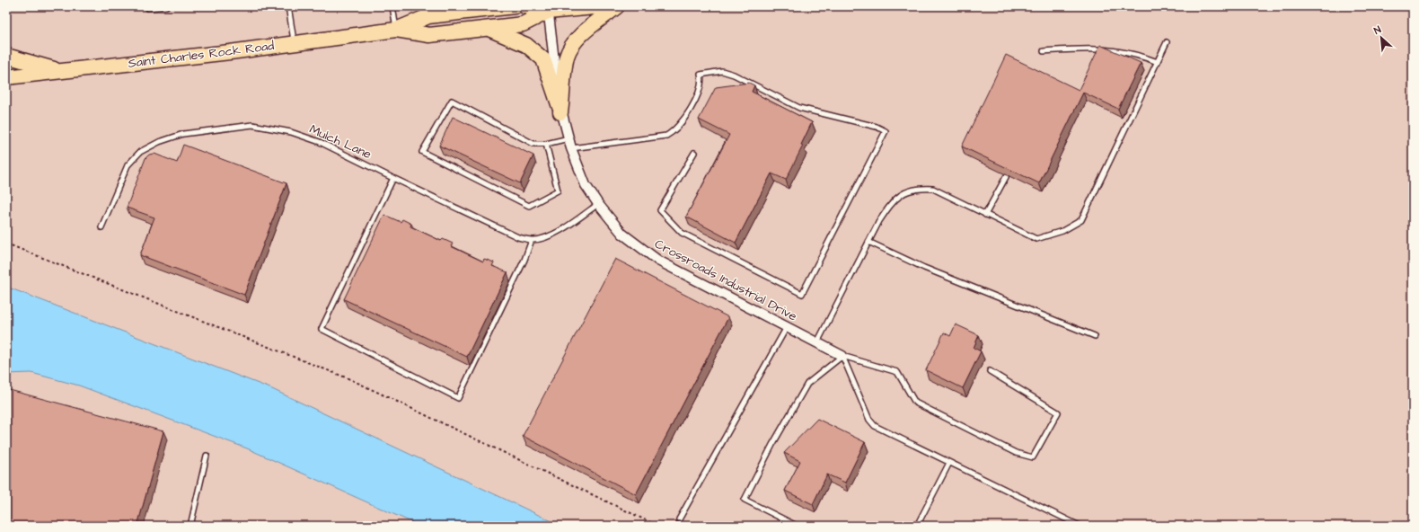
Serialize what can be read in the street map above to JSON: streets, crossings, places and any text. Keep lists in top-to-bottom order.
{
  "streets": {
    "main road": ["Saint Charles Rock Road"],
    "street": ["Crossroads Industrial Drive"],
    "lane": ["Mulch Lane"]
  },
  "crossings": [
    ["Saint Charles Rock Road", "Crossroads Industrial Drive"]
  ],
  "north": "top left"
}
